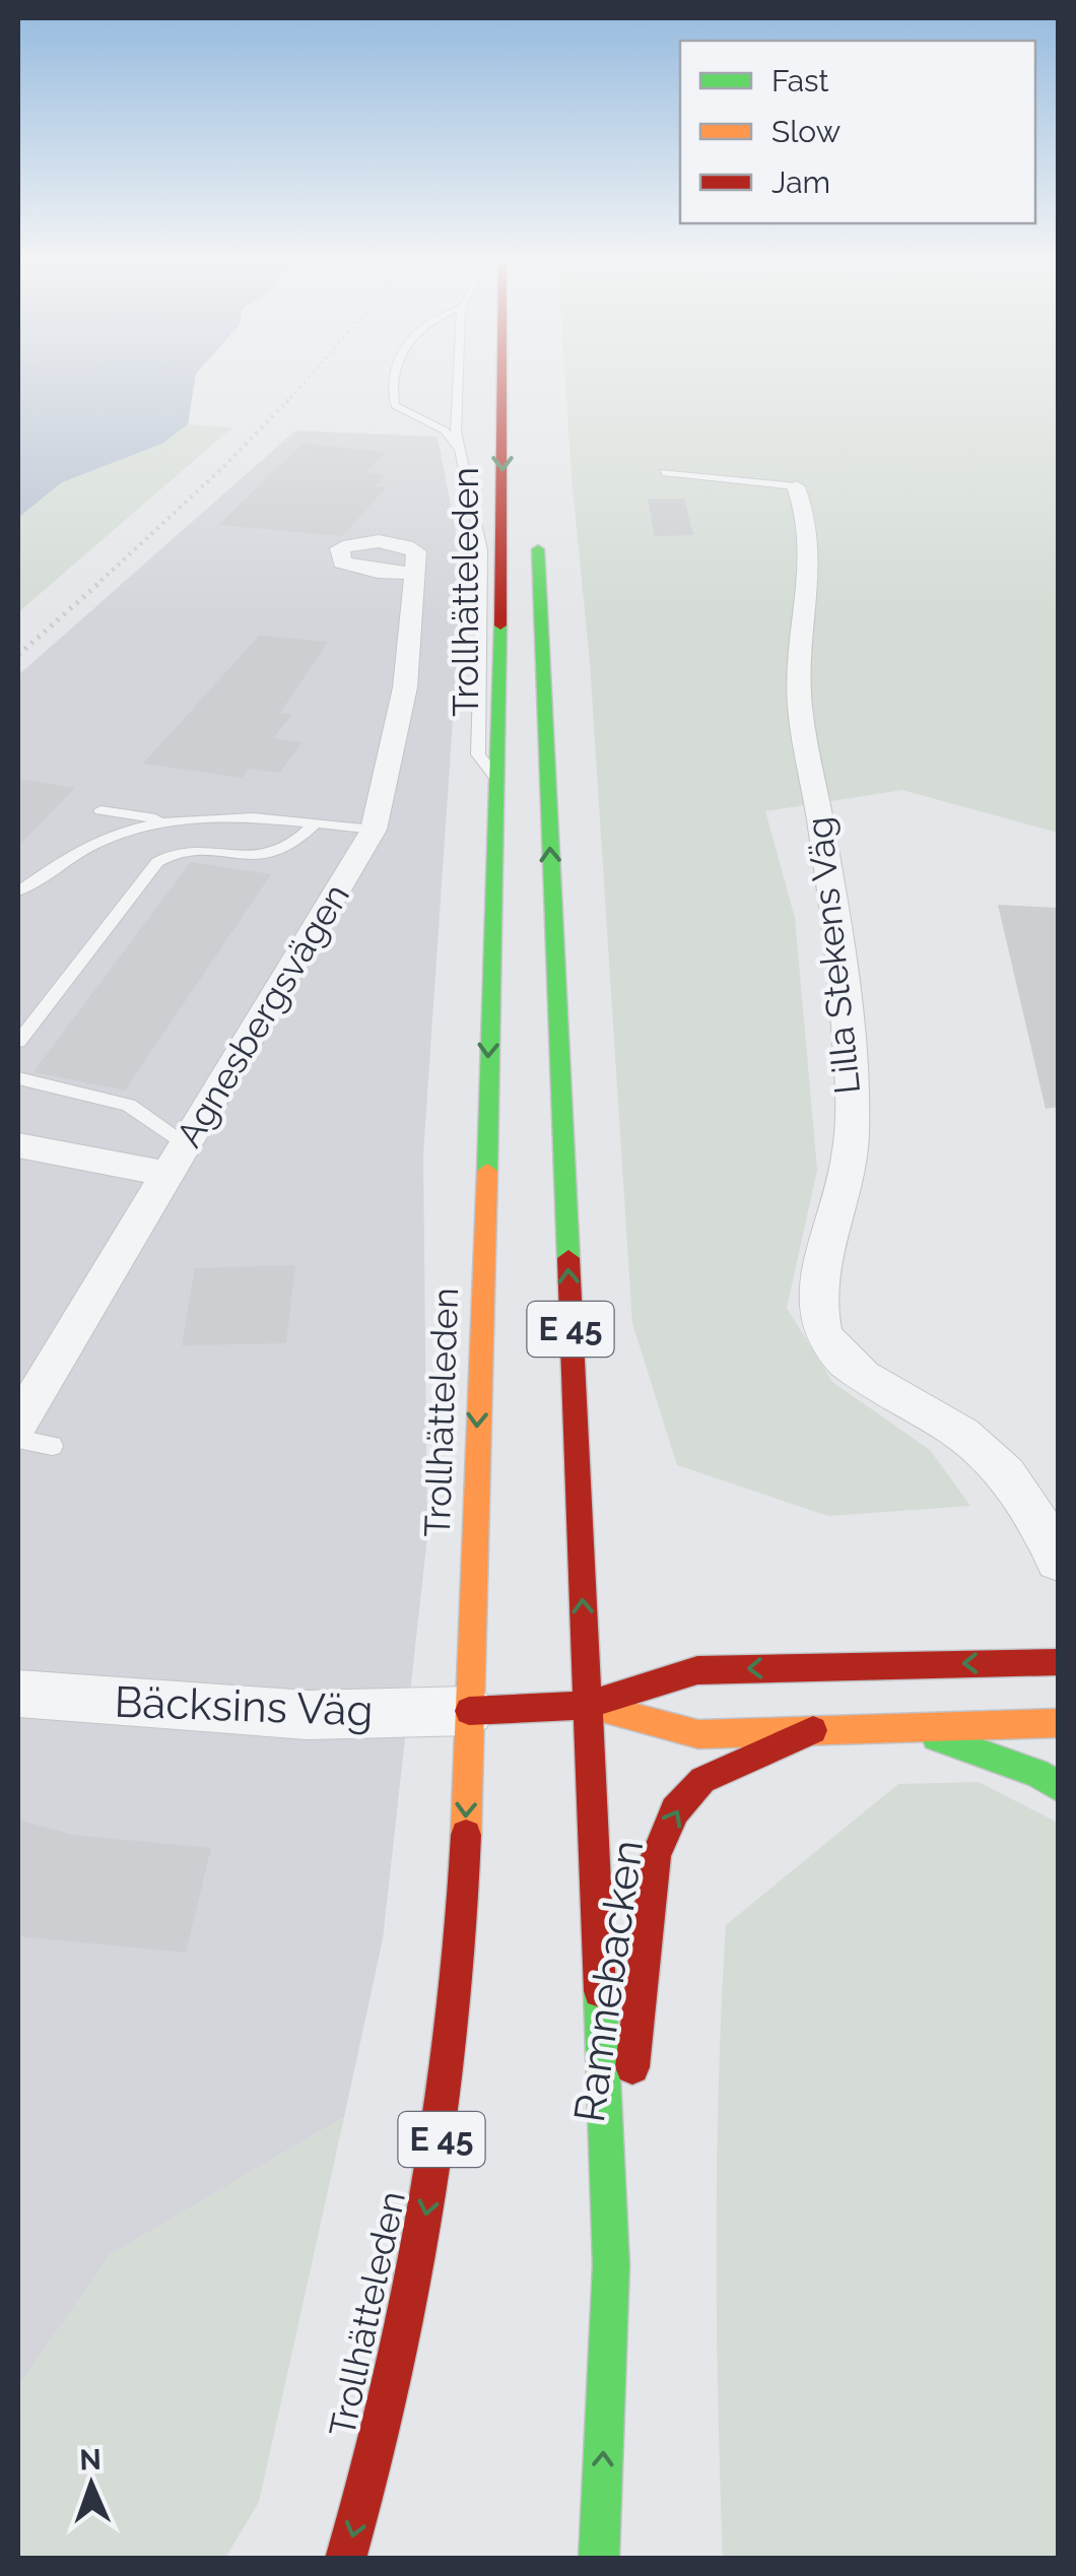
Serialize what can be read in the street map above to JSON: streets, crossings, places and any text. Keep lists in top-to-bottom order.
{
  "streets": {
    "main road": ["Trollhätteleden", "E 45", "Ramnebacken"],
    "street": ["Lilla Stekens Väg", "Agnesbergsvägen", "Bäcksins Väg"]
  },
  "crossings": [
    ["Trollhätteleden", "Bäcksins Väg"],
    ["Trollhätteleden", "Ramnebacken"],
    ["Bäcksins Väg", "Ramnebacken"]
  ],
  "legend": ["Fast", "Slow", "Jam"],
  "north": "top"
}
